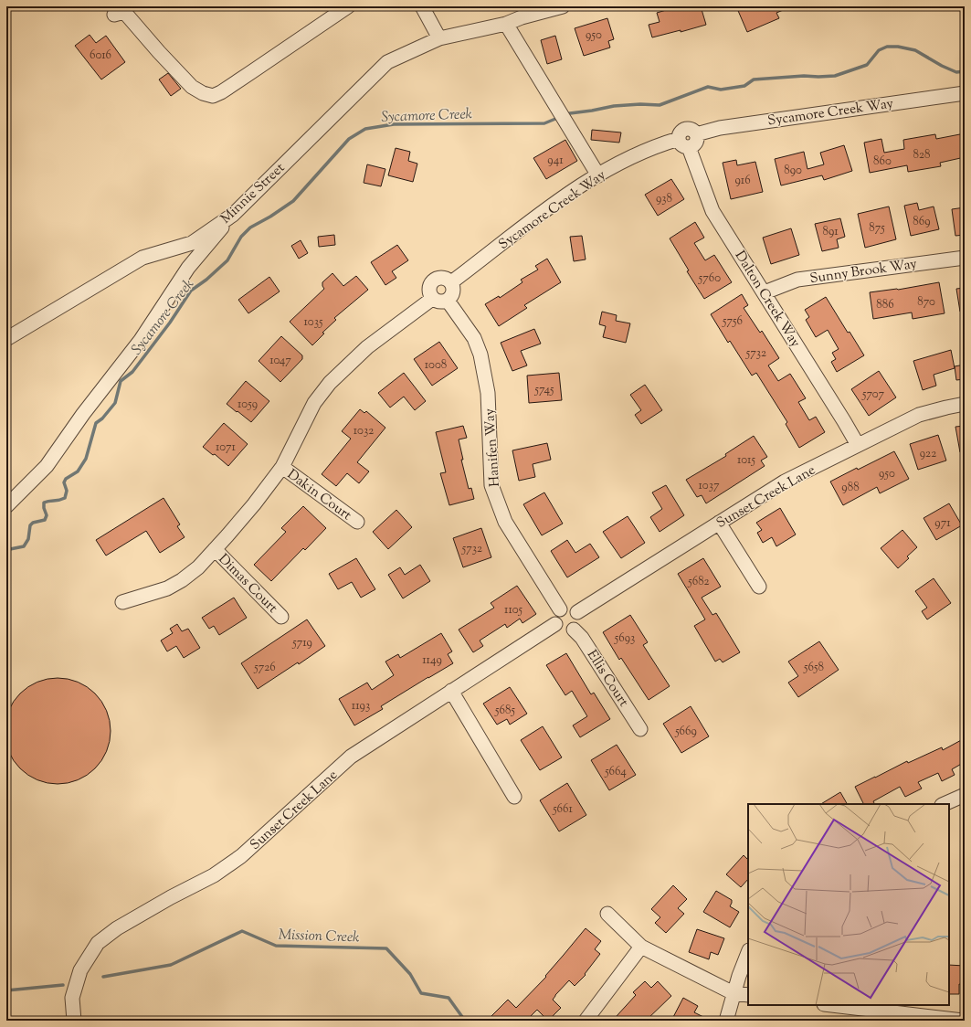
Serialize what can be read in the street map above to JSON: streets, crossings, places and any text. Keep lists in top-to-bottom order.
{
  "streets": {
    "street": [
      "Sycamore Creek Way",
      "Minnie Street",
      "Sunny Brook Way",
      "Dalton Creek Way",
      "Hanifen Way",
      "Dakin Court",
      "Sunset Creek Lane",
      "Dimas Court",
      "Ellis Court"
    ]
  },
  "crossings": [
    ["Sycamore Creek Way", "Dalton Creek Way"],
    ["Sycamore Creek Way", "Hanifen Way"],
    ["Sunny Brook Way", "Dalton Creek Way"],
    ["Dalton Creek Way", "Sunset Creek Lane"],
    ["Hanifen Way", "Sunset Creek Lane"],
    ["Hanifen Way", "Ellis Court"],
    ["Sunset Creek Lane", "Ellis Court"]
  ],
  "water": ["Sycamore Creek", "Mission Creek"],
  "house_numbers": [
    "950",
    "6016",
    "828",
    "941",
    "860",
    "890",
    "916",
    "938",
    "869",
    "875",
    "891",
    "5760",
    "870",
    "886",
    "5756",
    "1035",
    "5732",
    "1047",
    "1008",
    "5745",
    "5707",
    "1059",
    "1032",
    "1071",
    "922",
    "1015",
    "950",
    "1037",
    "988",
    "971",
    "5732",
    "5682",
    "1105",
    "5693",
    "5719",
    "1149",
    "5726",
    "5658",
    "1193",
    "5685",
    "5669",
    "5664",
    "5661"
  ]
}
